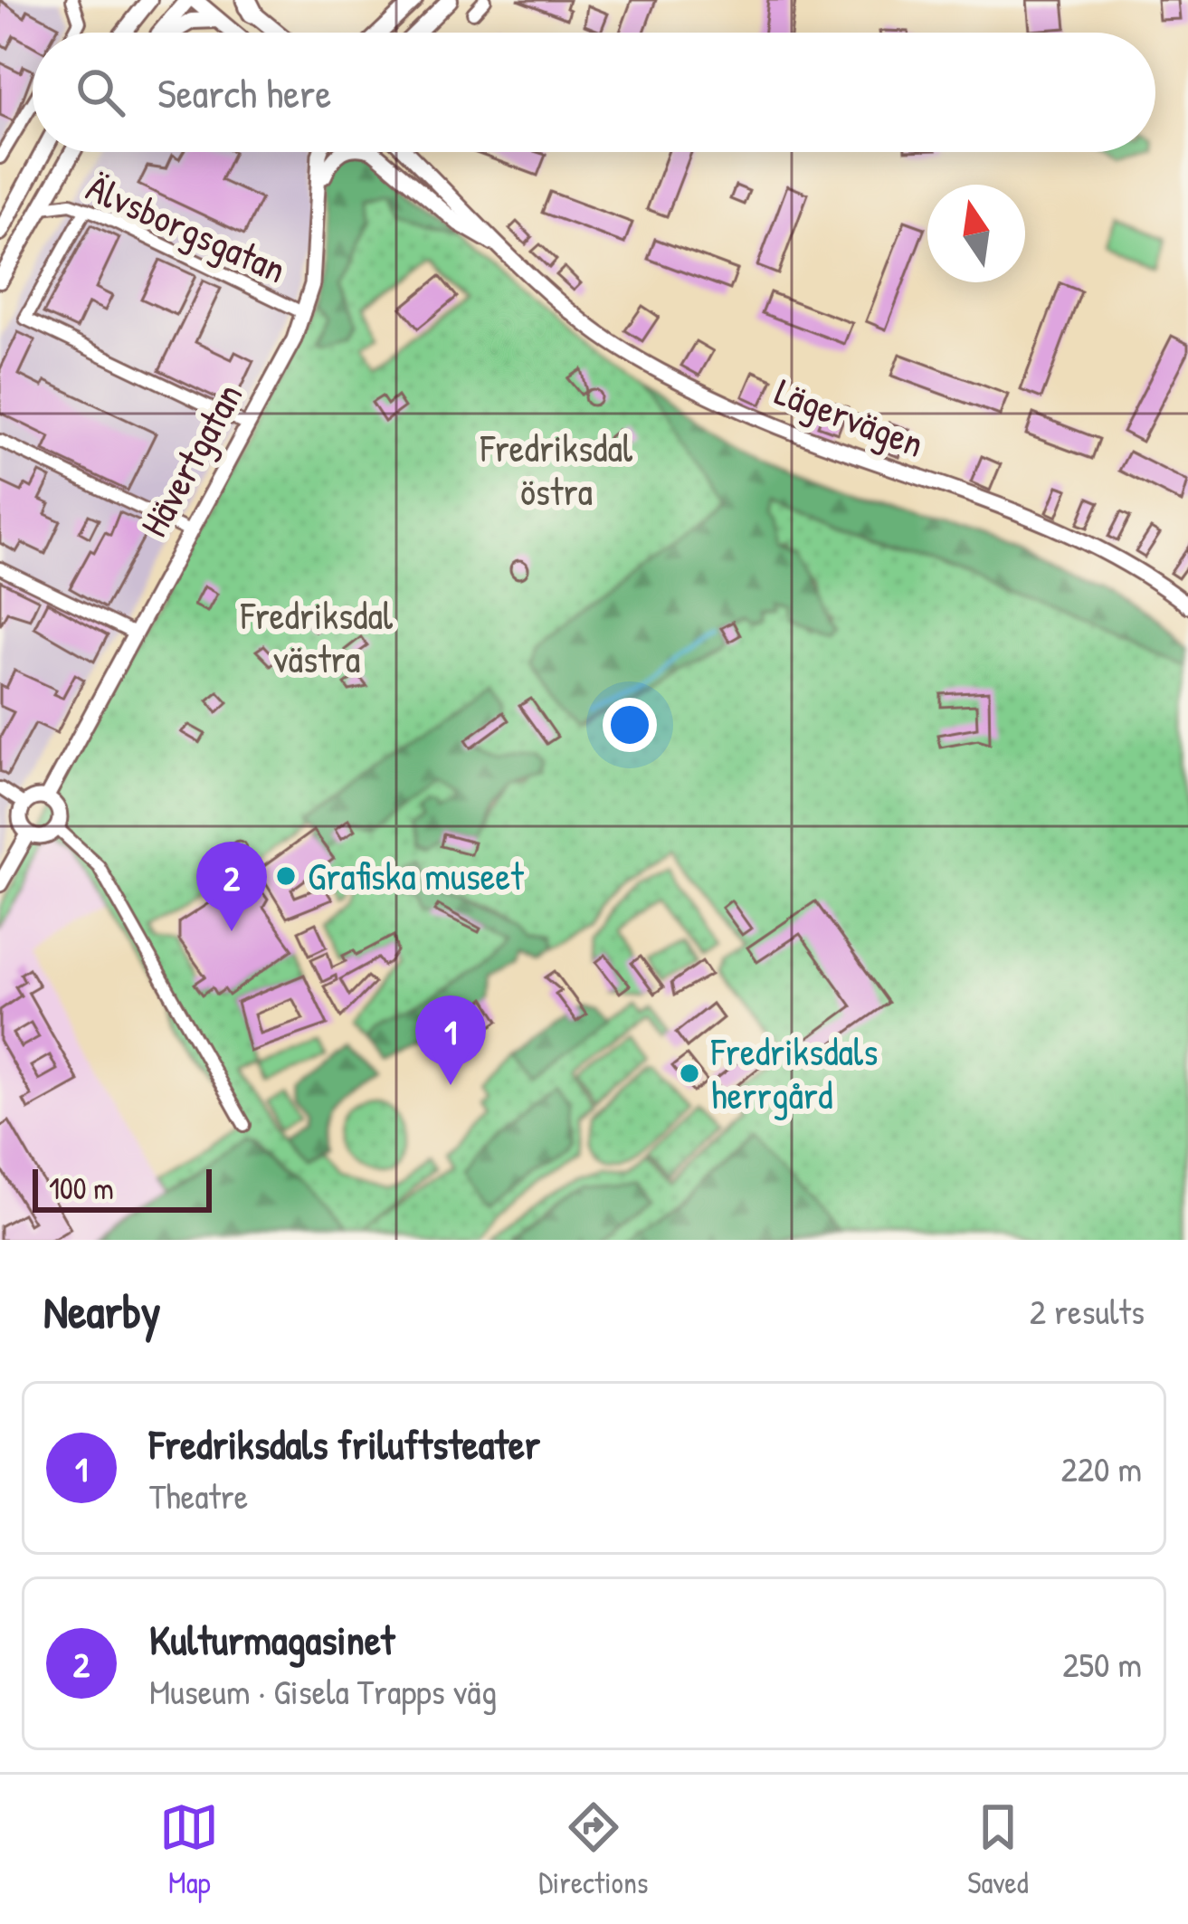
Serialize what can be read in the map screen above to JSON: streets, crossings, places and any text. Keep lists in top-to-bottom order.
{
  "streets": {
    "street": ["Älvsborgsgatan", "Lägervägen", "Hävertgatan"]
  },
  "crossings": [
    ["Älvsborgsgatan", "Hävertgatan"]
  ],
  "parks": ["Fredriksdal östra", "Fredriksdal västra"],
  "places": ["Grafiska museet", "Fredriksdals herrgård"],
  "scale_bar": "100 m",
  "north": "top",
  "page": {
    "search": "Search here",
    "pins": ["2", "1"],
    "scale": "100 m",
    "heading": ["Nearby", "2 results"],
    "list": [
      {
        "mark": "1",
        "name": "Fredriksdals friluftsteater",
        "note": "Theatre",
        "value": "220 m"
      },
      {
        "mark": "2",
        "name": "Kulturmagasinet",
        "note": "Museum · Gisela Trapps väg",
        "value": "250 m"
      }
    ],
    "nav": ["Map", "Directions", "Saved"]
  }
}
